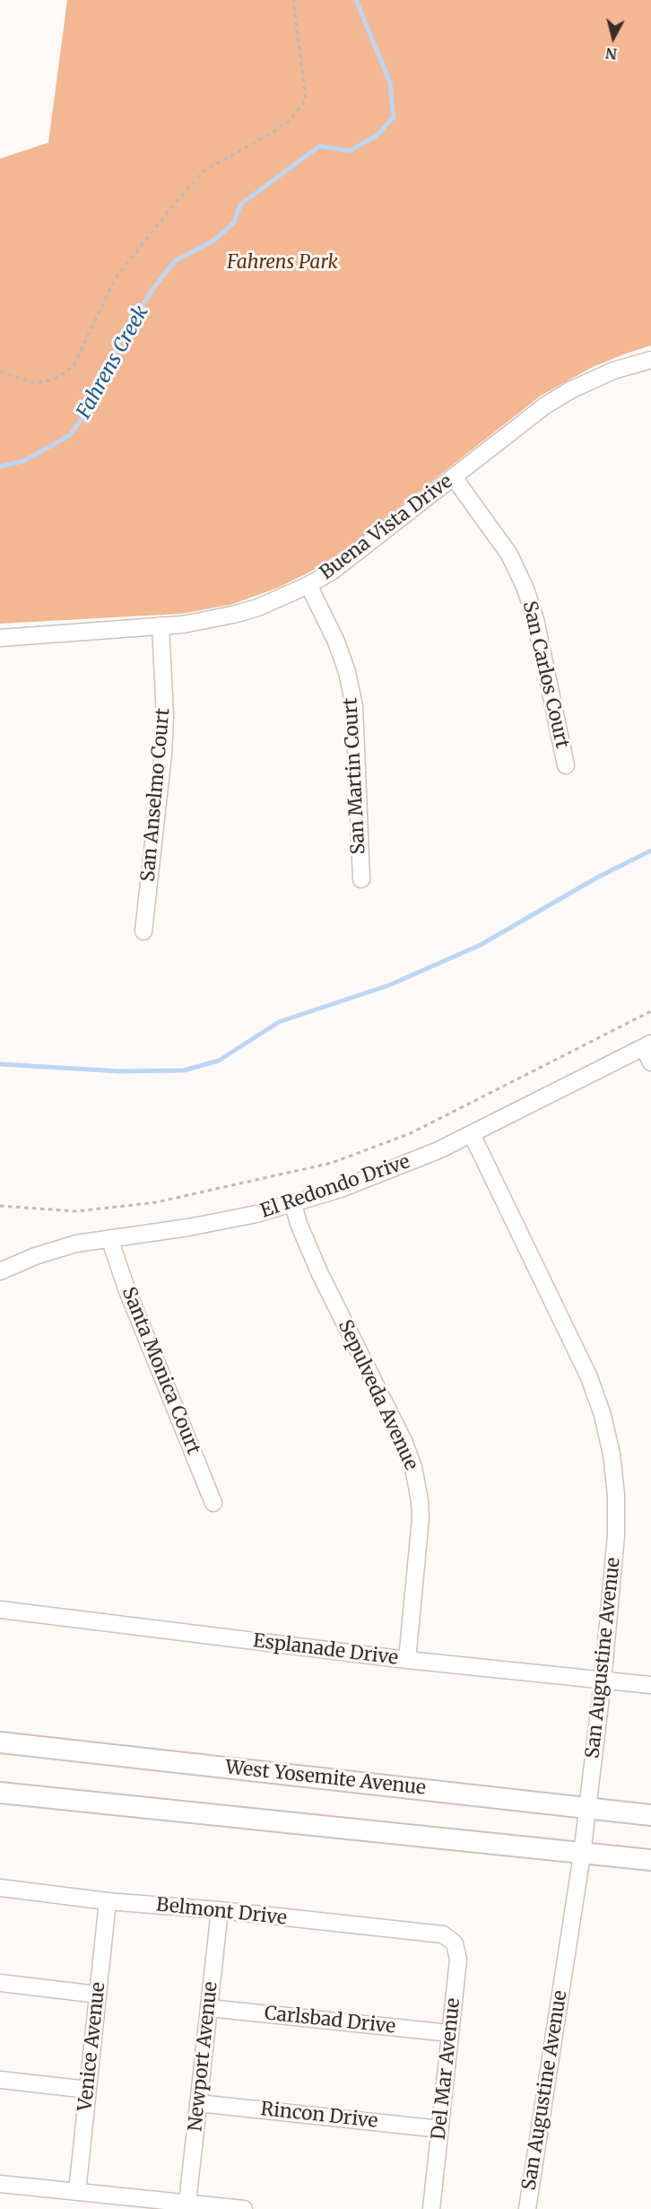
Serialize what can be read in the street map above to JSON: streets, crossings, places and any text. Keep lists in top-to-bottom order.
{
  "streets": {
    "main road": ["West Yosemite Avenue"],
    "street": [
      "Buena Vista Drive",
      "San Carlos Court",
      "San Martin Court",
      "San Anselmo Court",
      "El Redondo Drive",
      "Santa Monica Court",
      "Sepulveda Avenue",
      "Esplanade Drive",
      "San Augustine Avenue",
      "Belmont Drive",
      "Carlsbad Drive",
      "Venice Avenue",
      "Newport Avenue",
      "Del Mar Avenue",
      "Rincon Drive"
    ]
  },
  "crossings": [
    ["Buena Vista Drive", "San Carlos Court"],
    ["Buena Vista Drive", "San Martin Court"],
    ["Buena Vista Drive", "San Anselmo Court"],
    ["El Redondo Drive", "Santa Monica Court"],
    ["El Redondo Drive", "Sepulveda Avenue"],
    ["El Redondo Drive", "San Augustine Avenue"],
    ["Sepulveda Avenue", "Esplanade Drive"],
    ["Esplanade Drive", "San Augustine Avenue"],
    ["San Augustine Avenue", "West Yosemite Avenue"],
    ["Belmont Drive", "Venice Avenue"],
    ["Belmont Drive", "Newport Avenue"],
    ["Belmont Drive", "Del Mar Avenue"],
    ["Carlsbad Drive", "Newport Avenue"],
    ["Carlsbad Drive", "Del Mar Avenue"],
    ["Newport Avenue", "Rincon Drive"],
    ["Del Mar Avenue", "Rincon Drive"]
  ],
  "water": ["Fahrens Creek"],
  "parks": ["Fahrens Park"],
  "north": "bottom"
}
